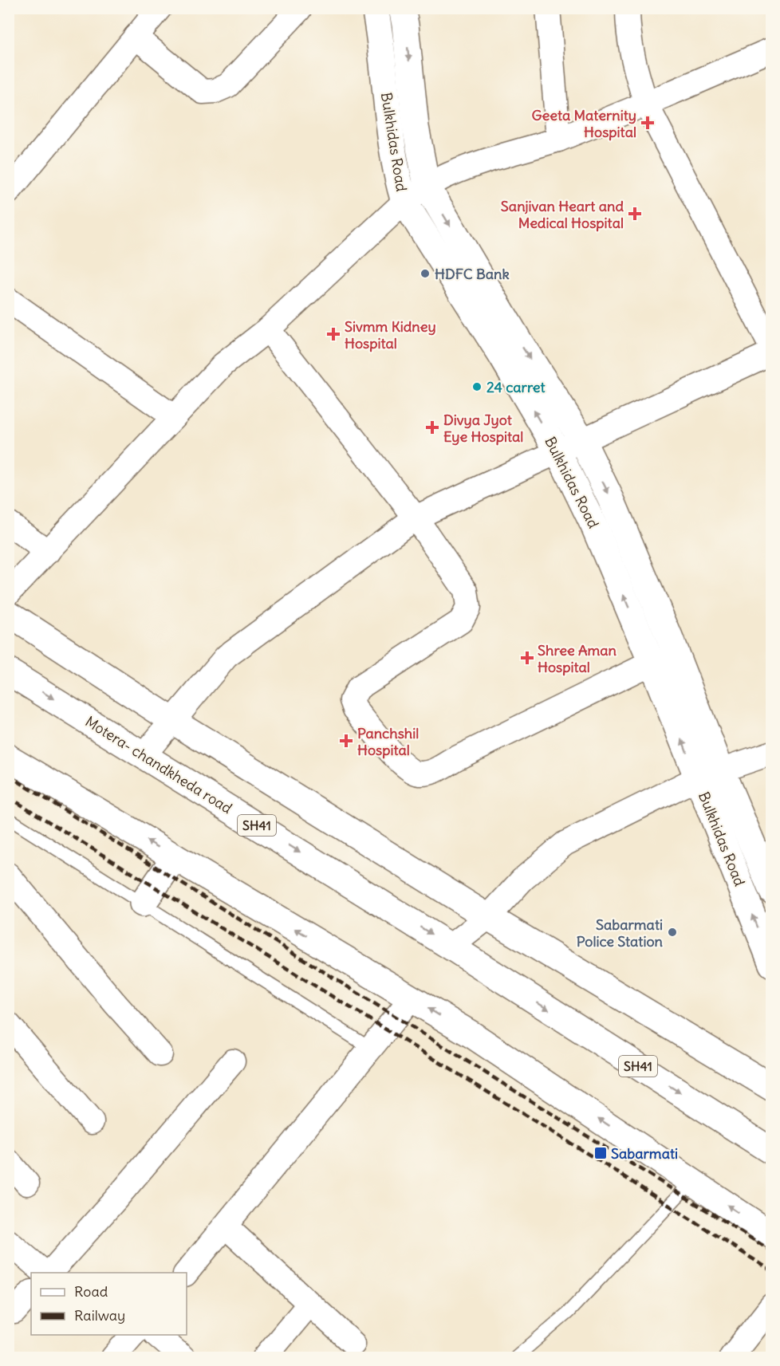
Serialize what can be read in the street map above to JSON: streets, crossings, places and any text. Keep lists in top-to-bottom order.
{
  "streets": {
    "street": ["Bulkhidas Road", "Motera- chandkheda road", "SH41"]
  },
  "places": {
    "health": [
      "Geeta Maternity Hospital",
      "Sanjivan Heart and Medical Hospital",
      "Sivmm Kidney Hospital",
      "Divya Jyot Eye Hospital",
      "Shree Aman Hospital",
      "Panchshil Hospital"
    ],
    "other": ["HDFC Bank", "24 carret", "Sabarmati Police Station"],
    "transit": ["Sabarmati"]
  },
  "legend": ["Road", "Railway"]
}
